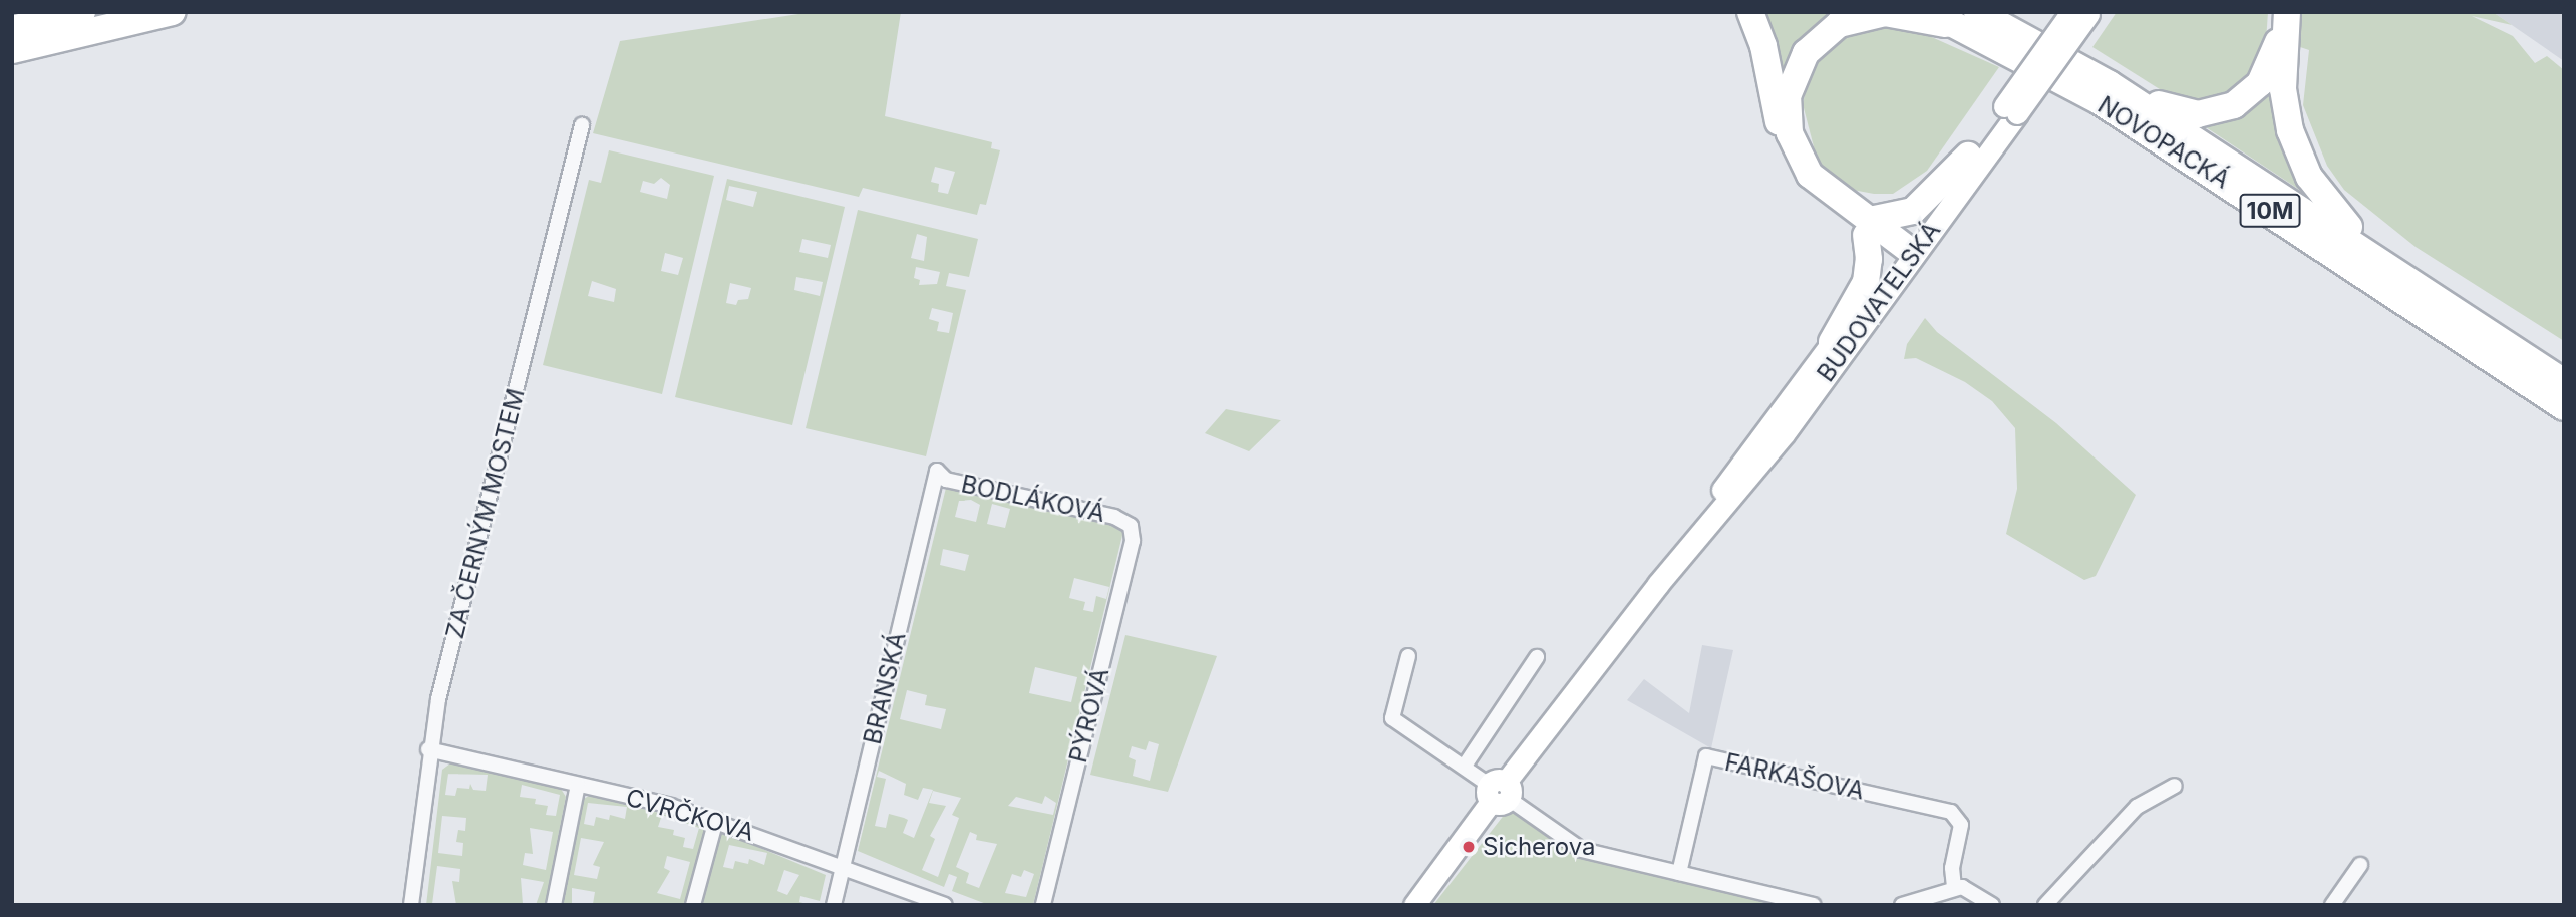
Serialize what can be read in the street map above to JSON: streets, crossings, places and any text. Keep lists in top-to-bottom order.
{
  "streets": {
    "highway": ["NOVOPACKÁ", "10M"],
    "street": [
      "BUDOVATELSKÁ",
      "BODLÁKOVÁ",
      "ZA ČERNÝM MOSTEM",
      "BRANSKÁ",
      "PÝROVÁ",
      "FARKAŠOVA",
      "CVRČKOVA"
    ]
  },
  "crossings": [
    ["BODLÁKOVÁ", "BRANSKÁ"],
    ["BODLÁKOVÁ", "PÝROVÁ"],
    ["ZA ČERNÝM MOSTEM", "CVRČKOVA"],
    ["BRANSKÁ", "CVRČKOVA"]
  ],
  "places": ["Sicherova"]
}
